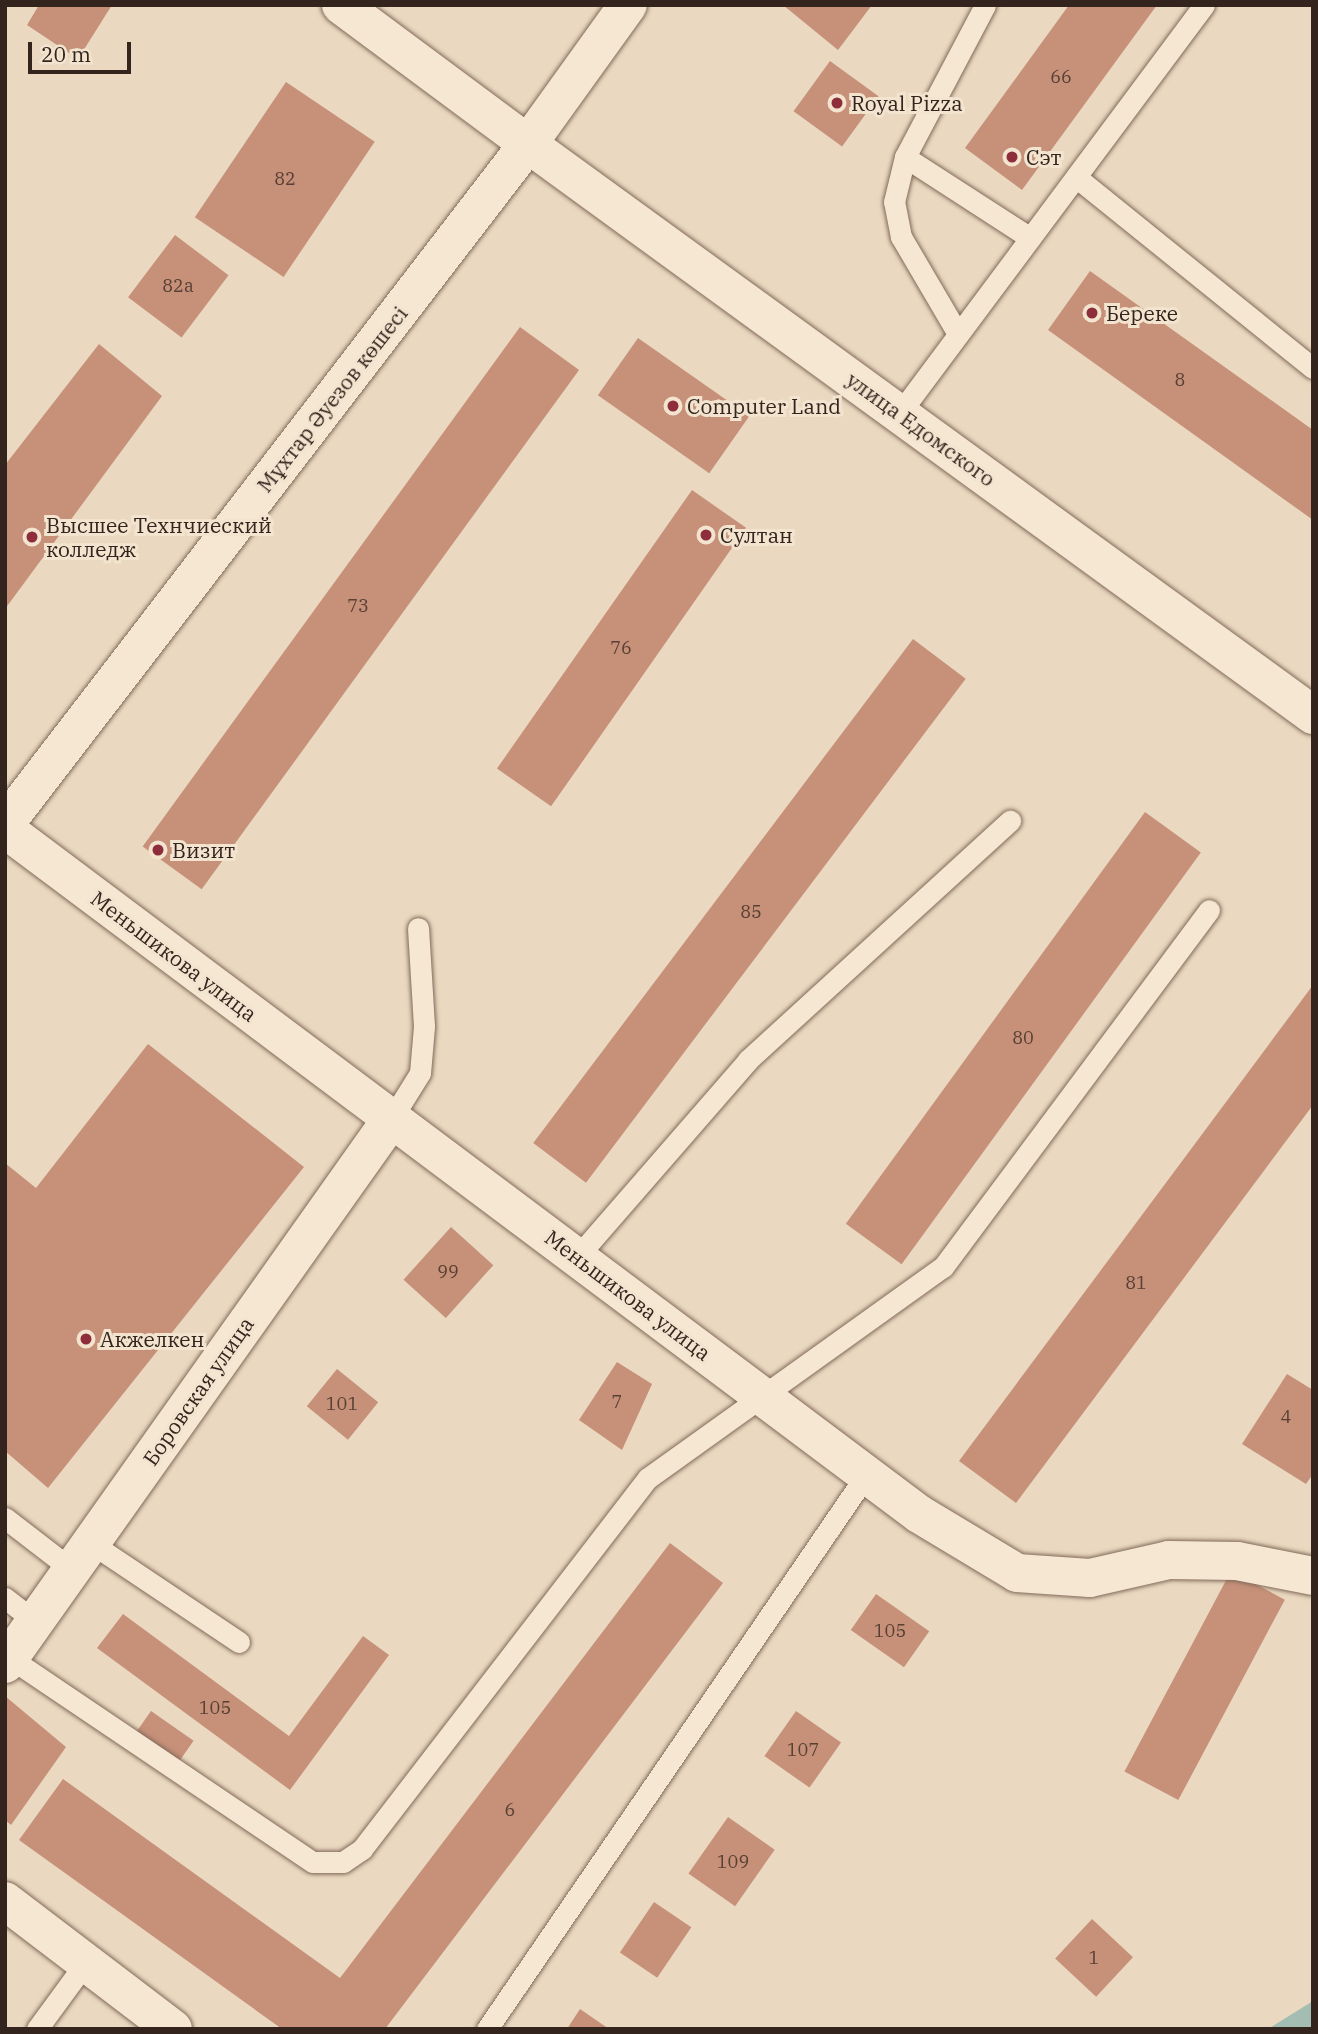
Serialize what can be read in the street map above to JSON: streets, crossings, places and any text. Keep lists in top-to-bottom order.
{
  "streets": {
    "street": [
      "Мұхтар Әуезов көшесі",
      "улица Едомского",
      "Меньшикова улица",
      "Боровская улица"
    ]
  },
  "crossings": [
    ["Мұхтар Әуезов көшесі", "улица Едомского"],
    ["Меньшикова улица", "Боровская улица"]
  ],
  "places": [
    "Royal Pizza",
    "Сэт",
    "Береке",
    "Computer Land",
    "Султан",
    "Высшее Технчиеский колледж",
    "Визит",
    "Акжелкен"
  ],
  "house_numbers": [
    "66",
    "82",
    "82а",
    "8",
    "73",
    "76",
    "85",
    "80",
    "99",
    "81",
    "7",
    "101",
    "4",
    "105",
    "105",
    "107",
    "6",
    "109",
    "1"
  ],
  "scale_bar": "20 m"
}
